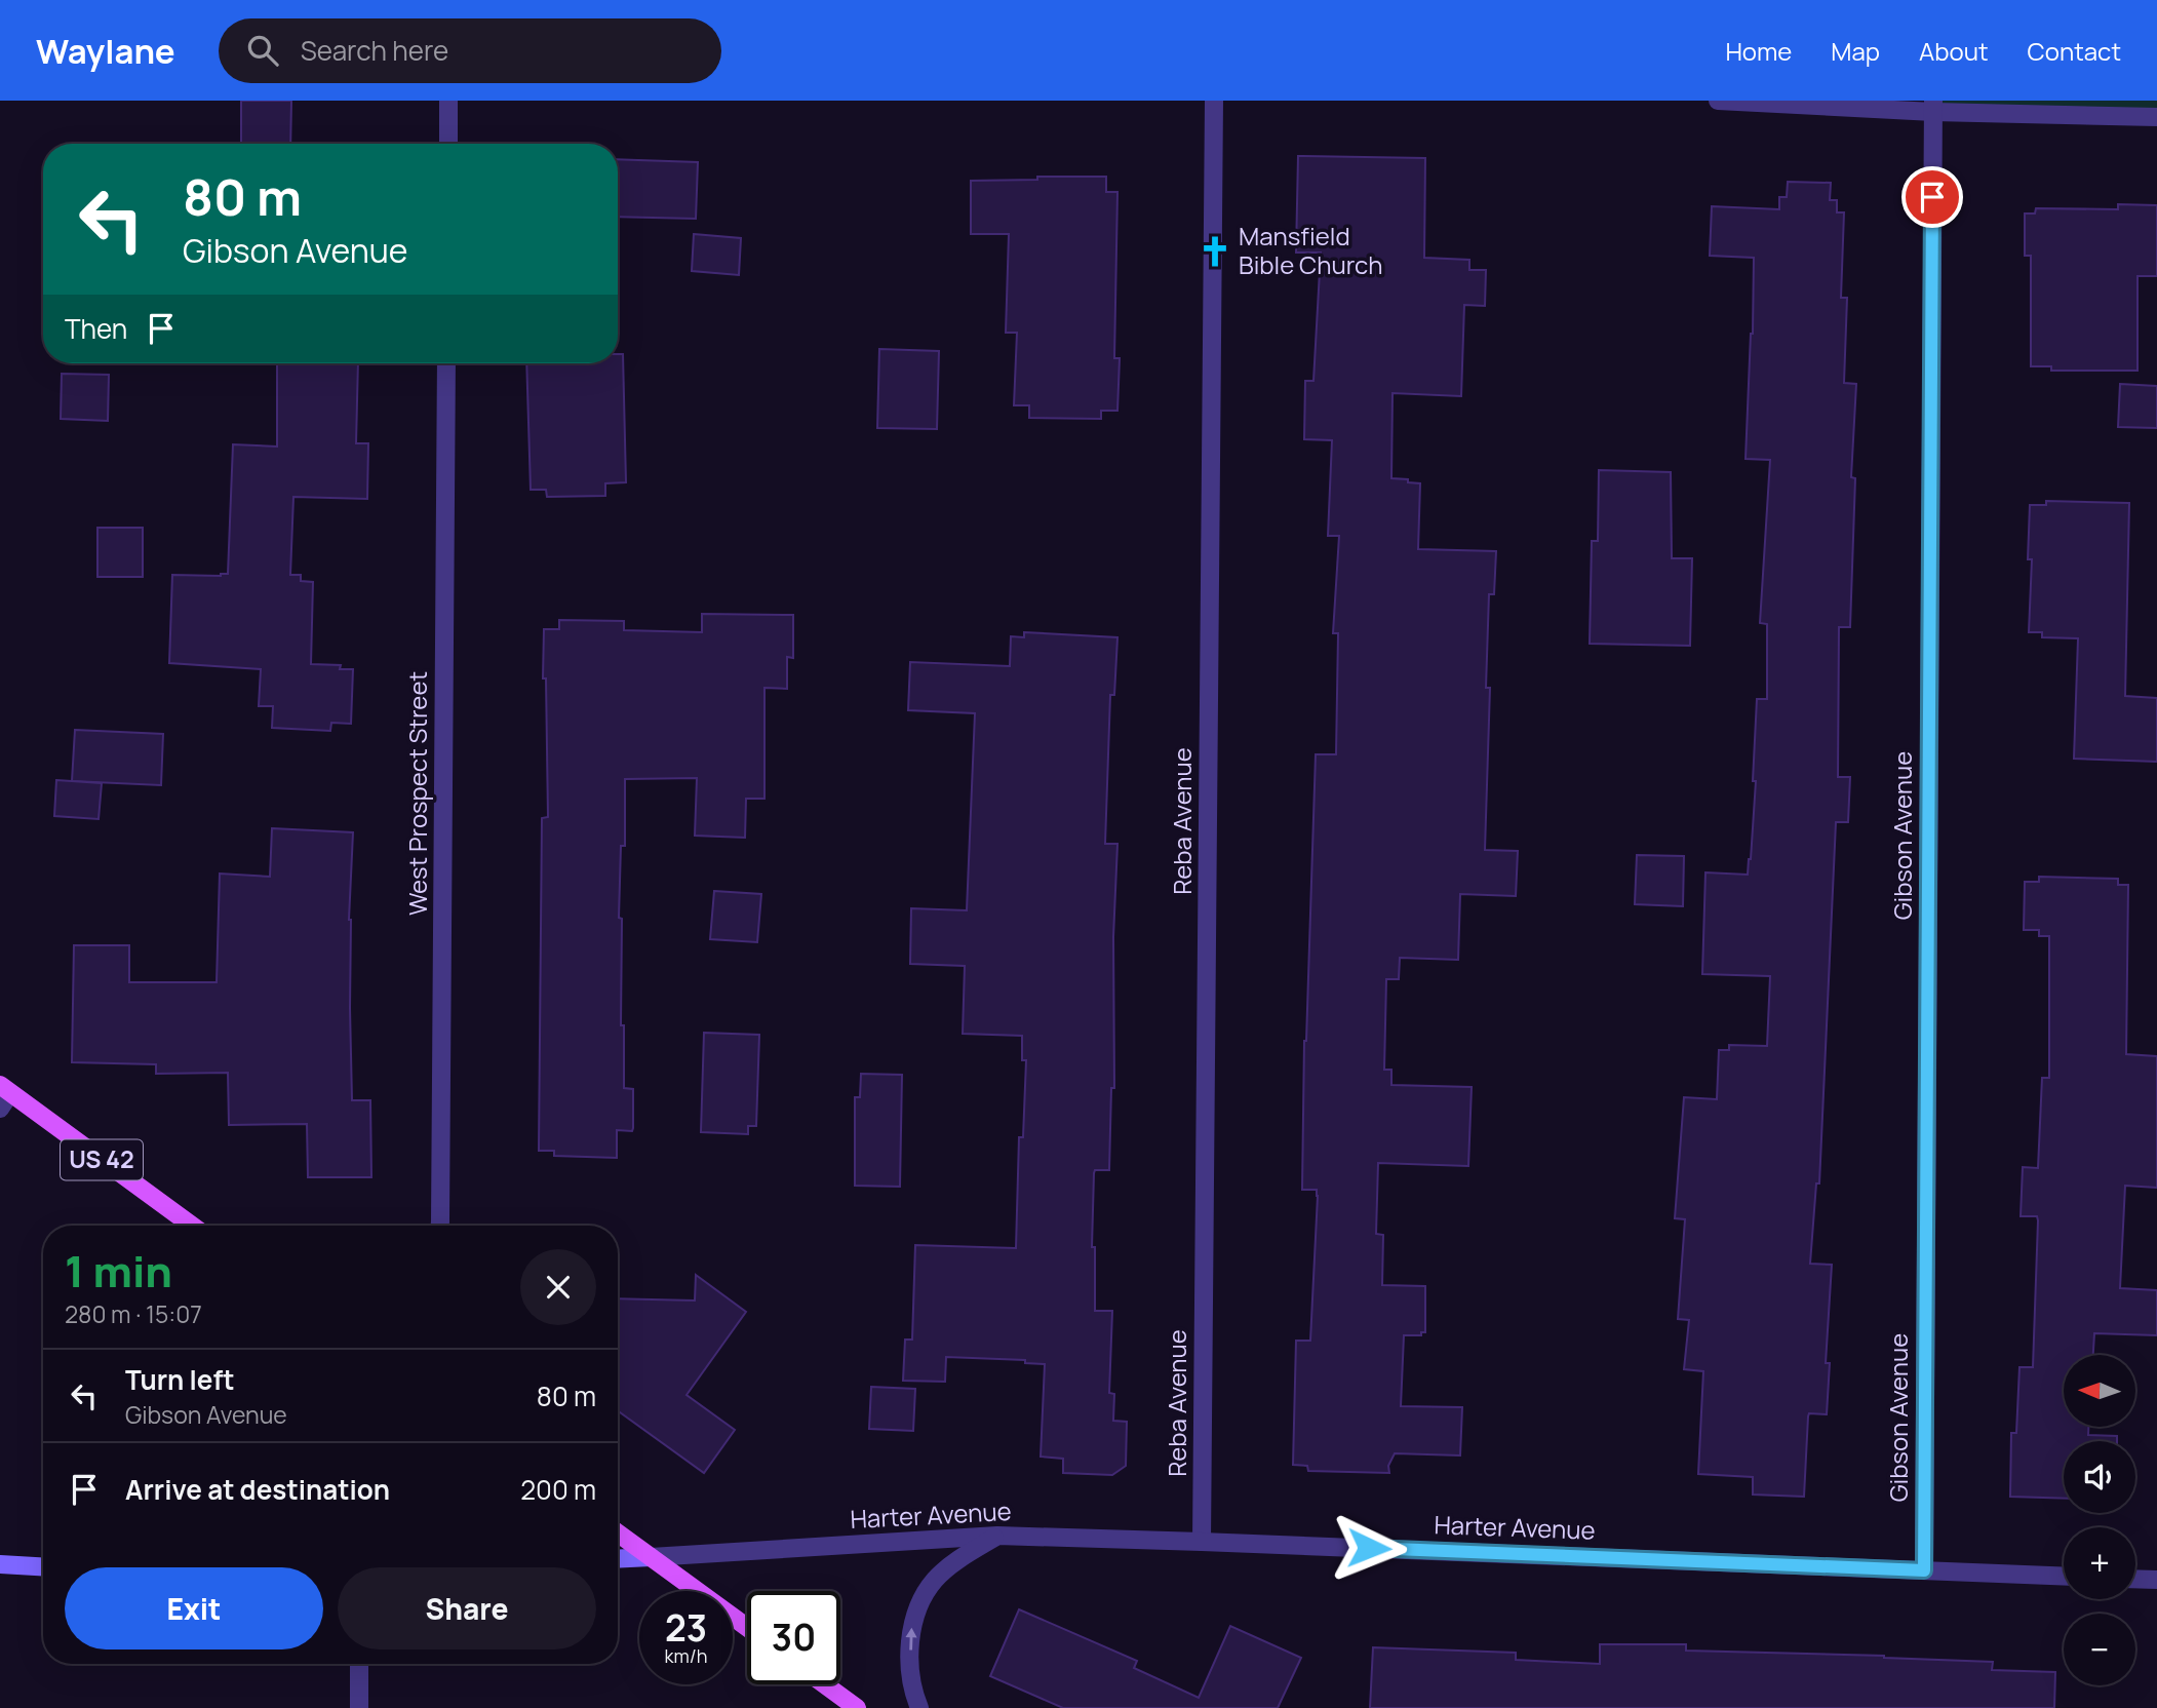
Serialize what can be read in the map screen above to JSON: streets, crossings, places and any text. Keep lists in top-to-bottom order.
{
  "streets": {
    "main road": ["US 42"],
    "street": [
      "West Prospect Street",
      "Reba Avenue",
      "Gibson Avenue",
      "Harter Avenue"
    ]
  },
  "crossings": [
    ["Reba Avenue", "Harter Avenue"],
    ["Gibson Avenue", "Harter Avenue"]
  ],
  "places": {
    "church": ["Mansfield Bible Church"]
  },
  "north": "left",
  "page": {
    "header": "Waylane",
    "search": "Search here",
    "nav": [
      "Home",
      "Map",
      "About",
      "Contact"
    ],
    "turn": ["80 m", "Gibson Avenue"],
    "then": "Then",
    "heading": ["1 min", "280 m · 15:07"],
    "list": [
      {
        "name": "Turn left",
        "note": "Gibson Avenue",
        "value": "80 m"
      },
      {
        "name": "Arrive at destination",
        "value": "200 m"
      }
    ],
    "map_buttons": ["+", "−"],
    "buttons": ["Exit", "Share"],
    "speed": "23 km/h",
    "limit": "30"
  }
}
